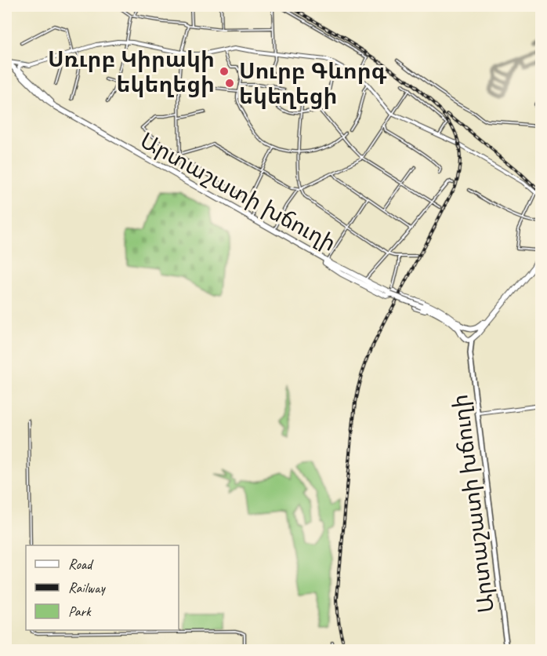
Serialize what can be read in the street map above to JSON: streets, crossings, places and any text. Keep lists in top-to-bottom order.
{
  "streets": {
    "highway": ["Արտաշատի խճուղի"]
  },
  "places": ["Սռւրբ Կիրակի եկեղեցի", "Սուրբ Գևորգ եկեղեցի"],
  "legend": ["Road", "Railway", "Park"]
}
